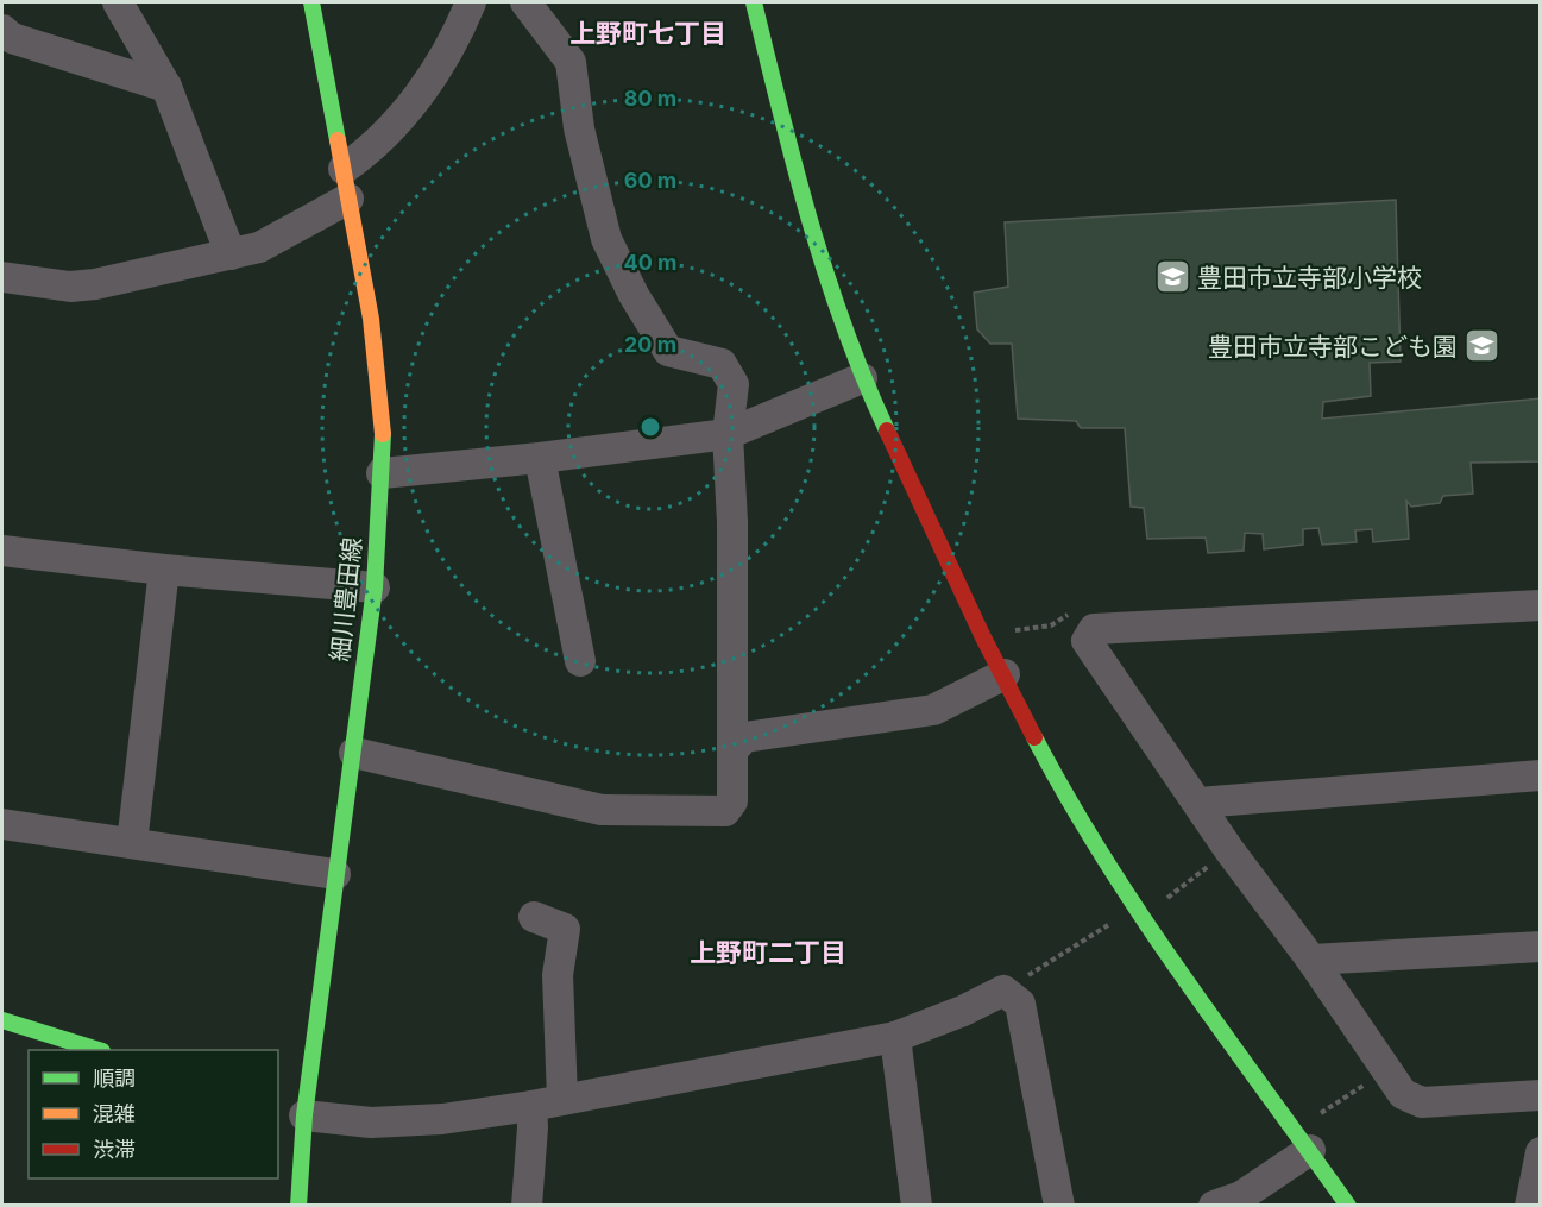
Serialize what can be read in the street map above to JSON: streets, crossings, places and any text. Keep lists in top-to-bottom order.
{
  "streets": {
    "street": ["細川豊田線"]
  },
  "districts": ["上野町七丁目", "上野町二丁目"],
  "places": {
    "school or university": ["豊田市立寺部小学校", "豊田市立寺部こども園"]
  },
  "legend": ["順調", "混雑", "渋滞"],
  "rings": [
    "80 m",
    "60 m",
    "40 m",
    "20 m"
  ]
}
